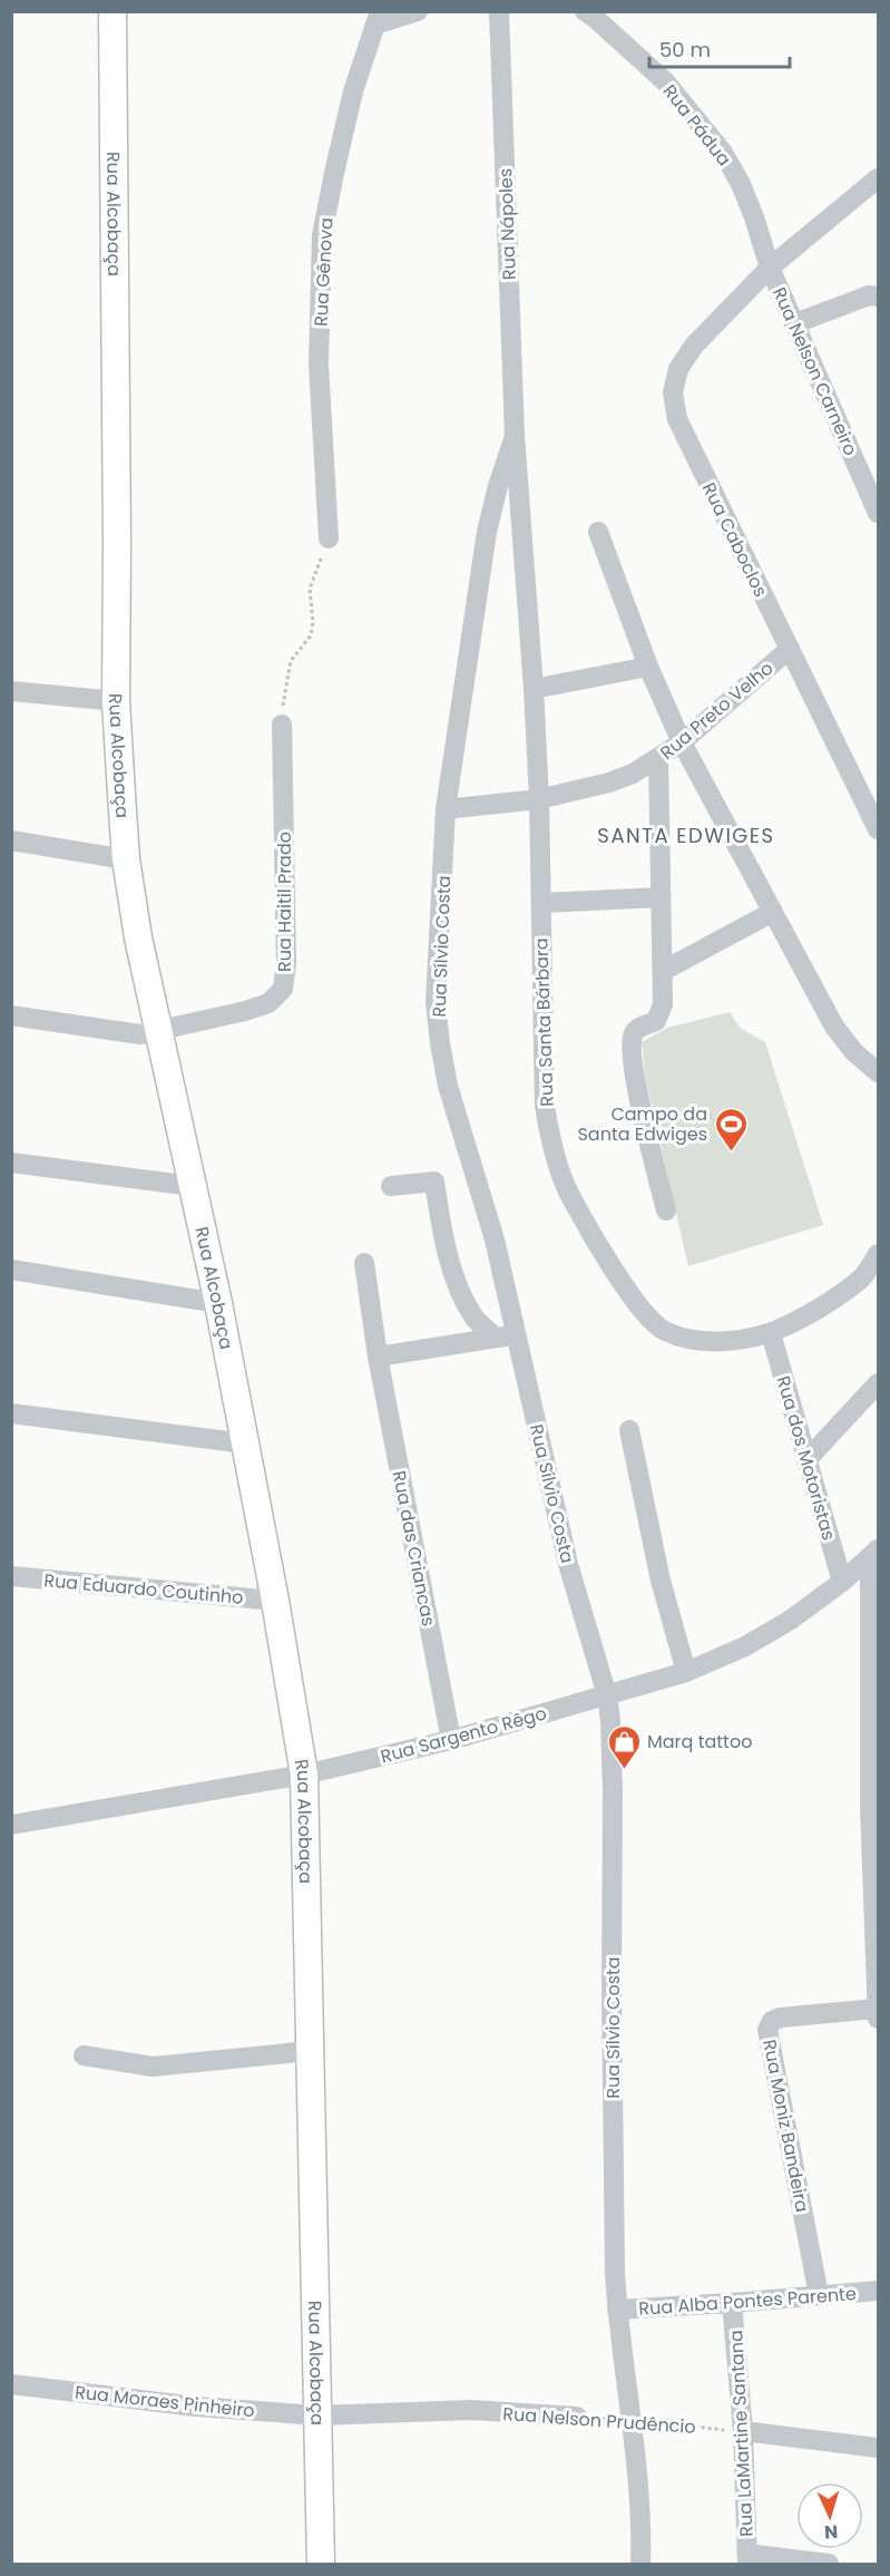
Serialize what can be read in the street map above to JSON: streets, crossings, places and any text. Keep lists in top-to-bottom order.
{
  "streets": {
    "main road": ["Rua Alcobaça"],
    "street": [
      "Rua Pádua",
      "Rua Nápoles",
      "Rua Gênova",
      "Rua Nelson Carneiro",
      "Rua Caboclos",
      "Rua Preto Velho",
      "Rua Haitil Prado",
      "Rua Sílvio Costa",
      "Rua Santa Bárbara",
      "Rua dos Motoristas",
      "Rua das Criancas",
      "Rua Eduardo Coutinho",
      "Rua Sargento Rêgo",
      "Rua Moniz Bandeira",
      "Rua Alba Pontes Parente",
      "Rua Moraes Pinheiro",
      "Rua Nelson Prudêncio",
      "Rua LaMartine Santana"
    ]
  },
  "crossings": [
    ["Rua Pádua", "Rua Nelson Carneiro"],
    ["Rua Pádua", "Rua Caboclos"],
    ["Rua Alcobaça", "Rua Haitil Prado"],
    ["Rua Alcobaça", "Rua Eduardo Coutinho"],
    ["Rua Alcobaça", "Rua Sargento Rêgo"],
    ["Rua Alcobaça", "Rua Moraes Pinheiro"],
    ["Rua Alcobaça", "Rua Nelson Prudêncio"],
    ["Rua Nápoles", "Rua Sílvio Costa"],
    ["Rua Nápoles", "Rua Santa Bárbara"],
    ["Rua Nelson Carneiro", "Rua Caboclos"],
    ["Rua Caboclos", "Rua Preto Velho"],
    ["Rua Preto Velho", "Rua Sílvio Costa"],
    ["Rua Preto Velho", "Rua Santa Bárbara"],
    ["Rua Sílvio Costa", "Rua Santa Bárbara"],
    ["Rua Sílvio Costa", "Rua Sargento Rêgo"],
    ["Rua Sílvio Costa", "Rua Alba Pontes Parente"],
    ["Rua Sílvio Costa", "Rua Nelson Prudêncio"],
    ["Rua Santa Bárbara", "Rua dos Motoristas"],
    ["Rua dos Motoristas", "Rua Sargento Rêgo"],
    ["Rua das Criancas", "Rua Sargento Rêgo"],
    ["Rua Moniz Bandeira", "Rua Alba Pontes Parente"],
    ["Rua Alba Pontes Parente", "Rua LaMartine Santana"],
    ["Rua Moraes Pinheiro", "Rua Nelson Prudêncio"],
    ["Rua Nelson Prudêncio", "Rua LaMartine Santana"]
  ],
  "districts": ["SANTA EDWIGES"],
  "places": {
    "sports": ["Campo da Santa Edwiges"],
    "shop": ["Marq tattoo"]
  },
  "scale_bar": "50 m",
  "north": "bottom"
}
